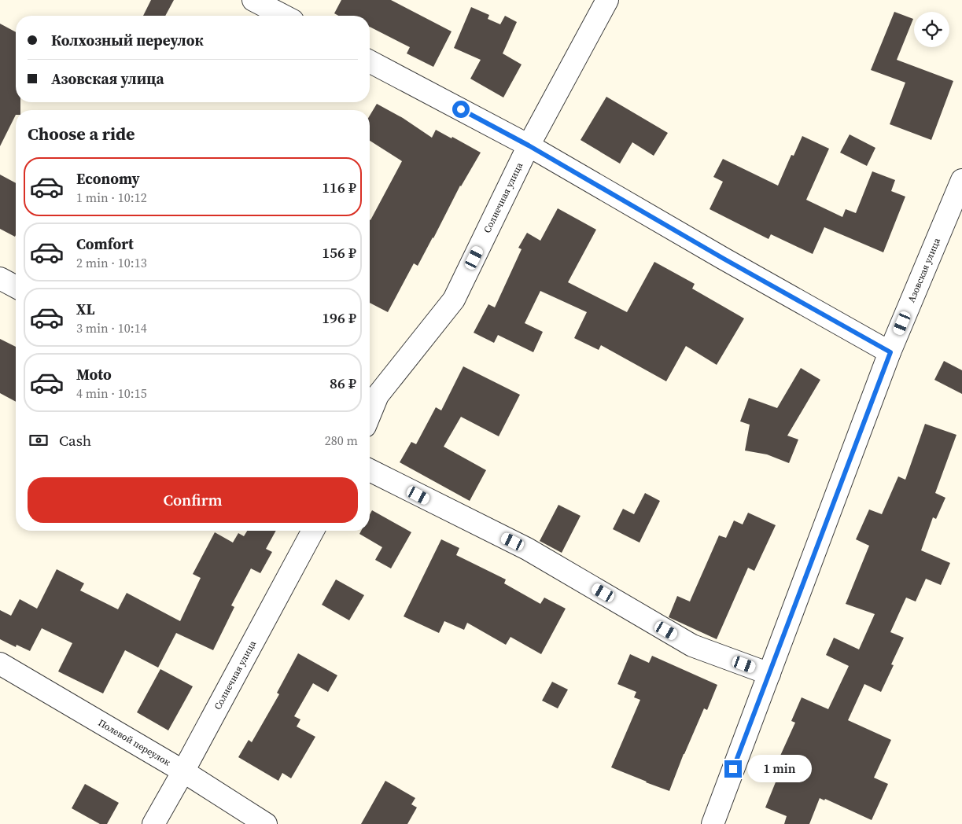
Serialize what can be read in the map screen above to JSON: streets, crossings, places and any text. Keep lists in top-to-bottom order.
{
  "streets": {
    "street": ["Солнечная улица", "Азовская улица", "Полевой переулок"]
  },
  "crossings": [
    ["Солнечная улица", "Полевой переулок"]
  ],
  "page": {
    "banner": ["Колхозный переулок", "Азовская улица"],
    "heading": "Choose a ride",
    "list": [
      {
        "name": "Economy",
        "note": "1 min · 10:12",
        "value": "116 ₽"
      },
      {
        "name": "Comfort",
        "note": "2 min · 10:13",
        "value": "156 ₽"
      },
      {
        "name": "XL",
        "note": "3 min · 10:14",
        "value": "196 ₽"
      },
      {
        "name": "Moto",
        "note": "4 min · 10:15",
        "value": "86 ₽"
      }
    ],
    "pay": ["Cash", "280 m"],
    "buttons": "Confirm",
    "bubble": "1 min"
  }
}
